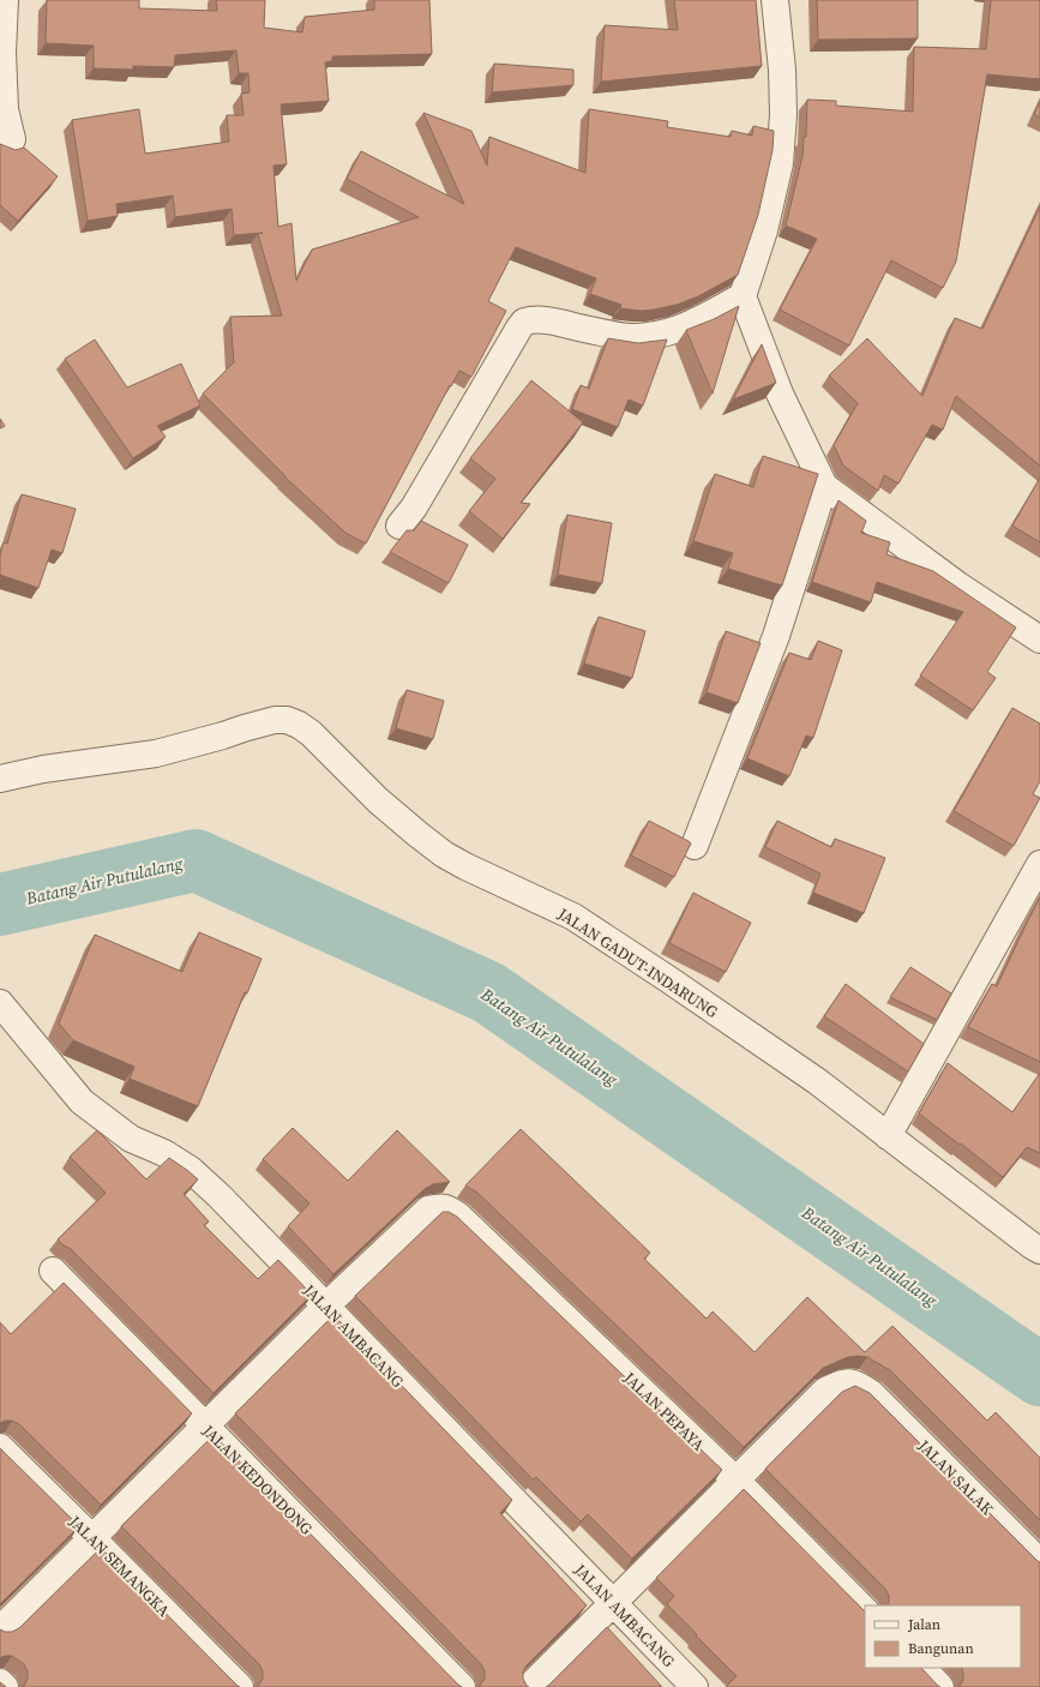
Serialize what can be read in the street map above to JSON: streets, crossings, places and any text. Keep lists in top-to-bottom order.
{
  "streets": {
    "street": [
      "JALAN GADUT-INDARUNG",
      "JALAN AMBACANG",
      "JALAN PEPAYA",
      "JALAN SALAK",
      "JALAN KEDONDONG",
      "JALAN SEMANGKA"
    ]
  },
  "crossings": [
    ["JALAN AMBACANG", "JALAN PEPAYA"],
    ["JALAN PEPAYA", "JALAN SALAK"]
  ],
  "water": ["Batang Air Putulalang"],
  "legend": ["Jalan", "Bangunan"]
}
